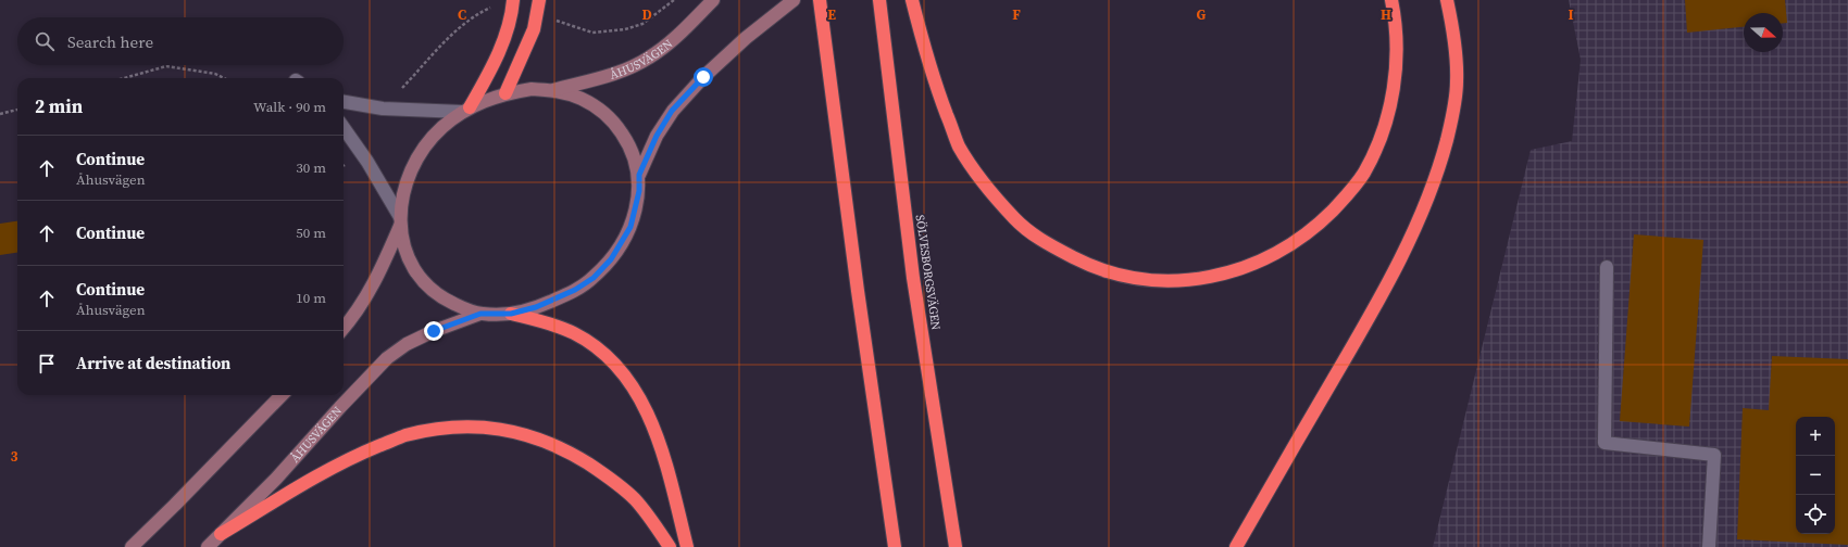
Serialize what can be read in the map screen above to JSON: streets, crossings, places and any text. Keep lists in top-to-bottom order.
{
  "streets": {
    "highway": ["SÖLVESBORGSVÄGEN"],
    "main road": ["ÅHUSVÄGEN"]
  },
  "north": "right",
  "page": {
    "search": "Search here",
    "heading": ["2 min", "Walk · 90 m"],
    "list": [
      ["Continue", "Åhusvägen", "30 m"],
      ["Continue", "50 m"],
      ["Continue", "Åhusvägen", "10 m"],
      "Arrive at destination"
    ],
    "map_buttons": ["+", "−"]
  },
  "grid": {
    "columns": [
      "C",
      "D",
      "E",
      "F",
      "G",
      "H",
      "I"
    ],
    "rows": ["3"]
  }
}
